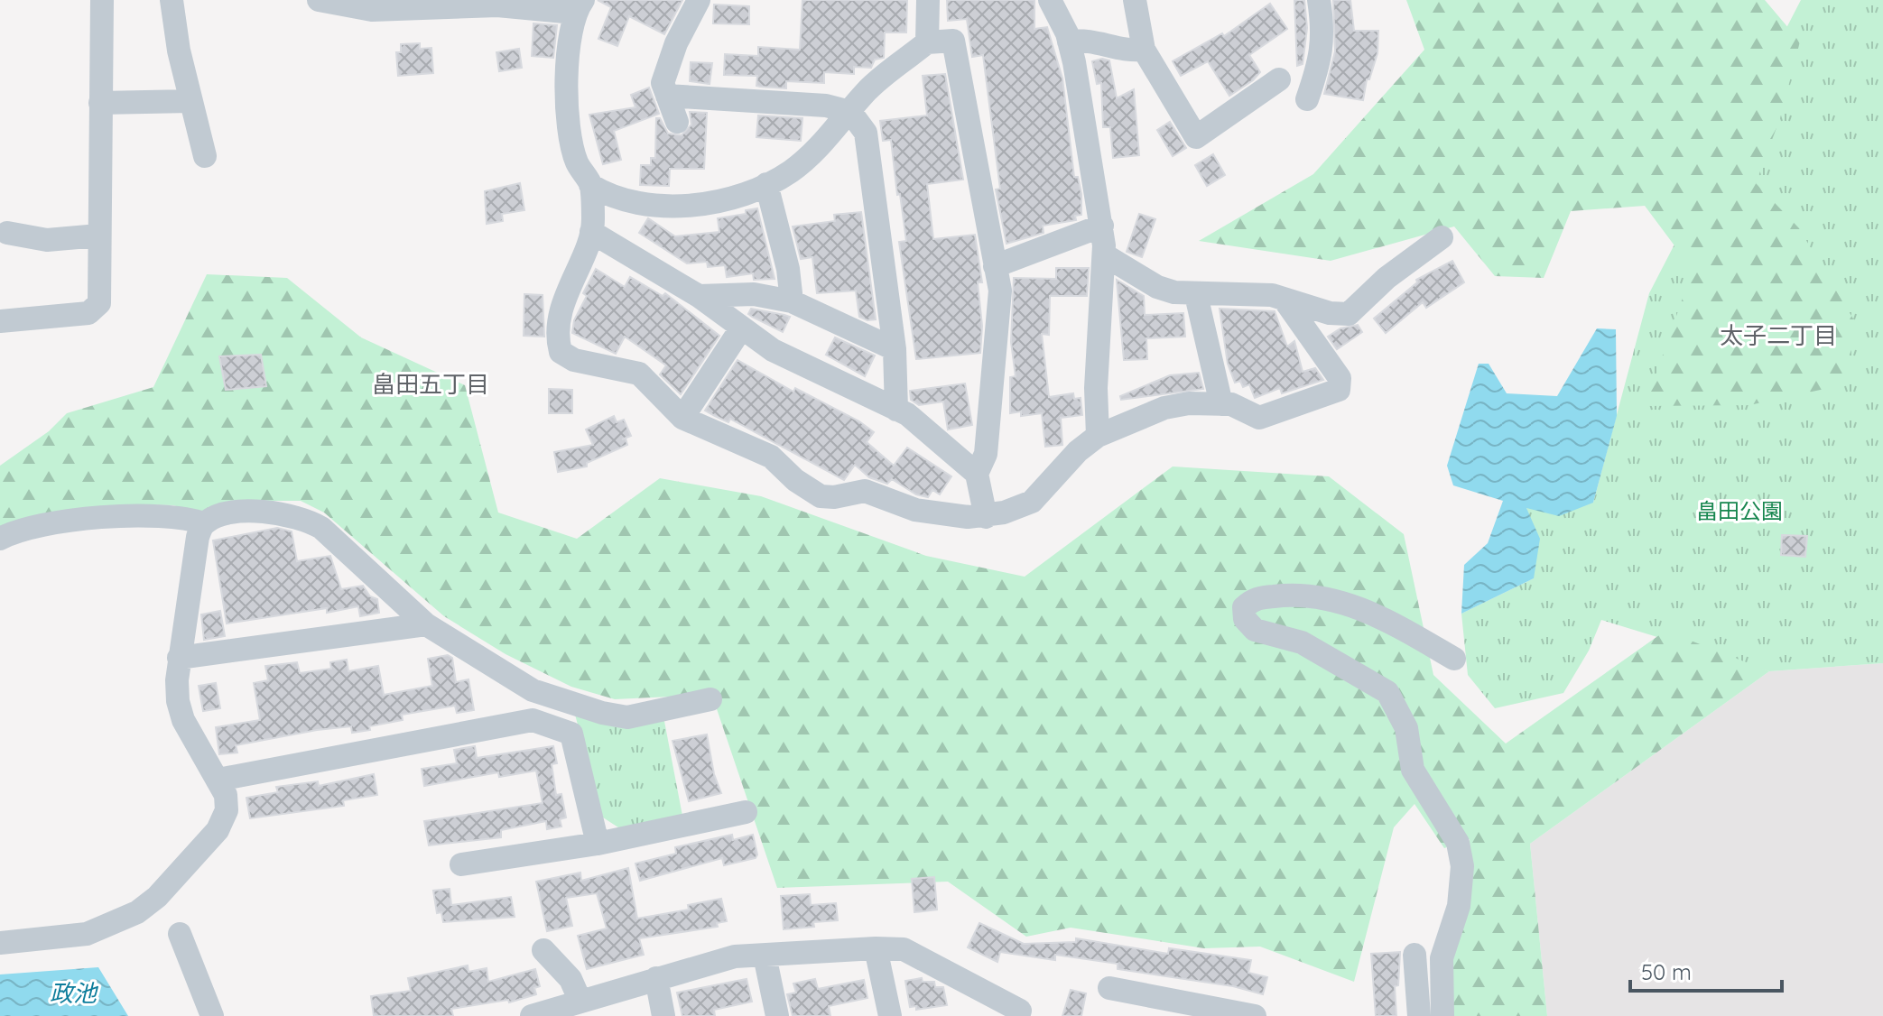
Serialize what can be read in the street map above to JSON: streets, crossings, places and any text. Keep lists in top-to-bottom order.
{
  "districts": ["太子二丁目", "畠田五丁目"],
  "water": ["政池"],
  "parks": ["畠田公園"],
  "scale_bar": "50 m"
}
